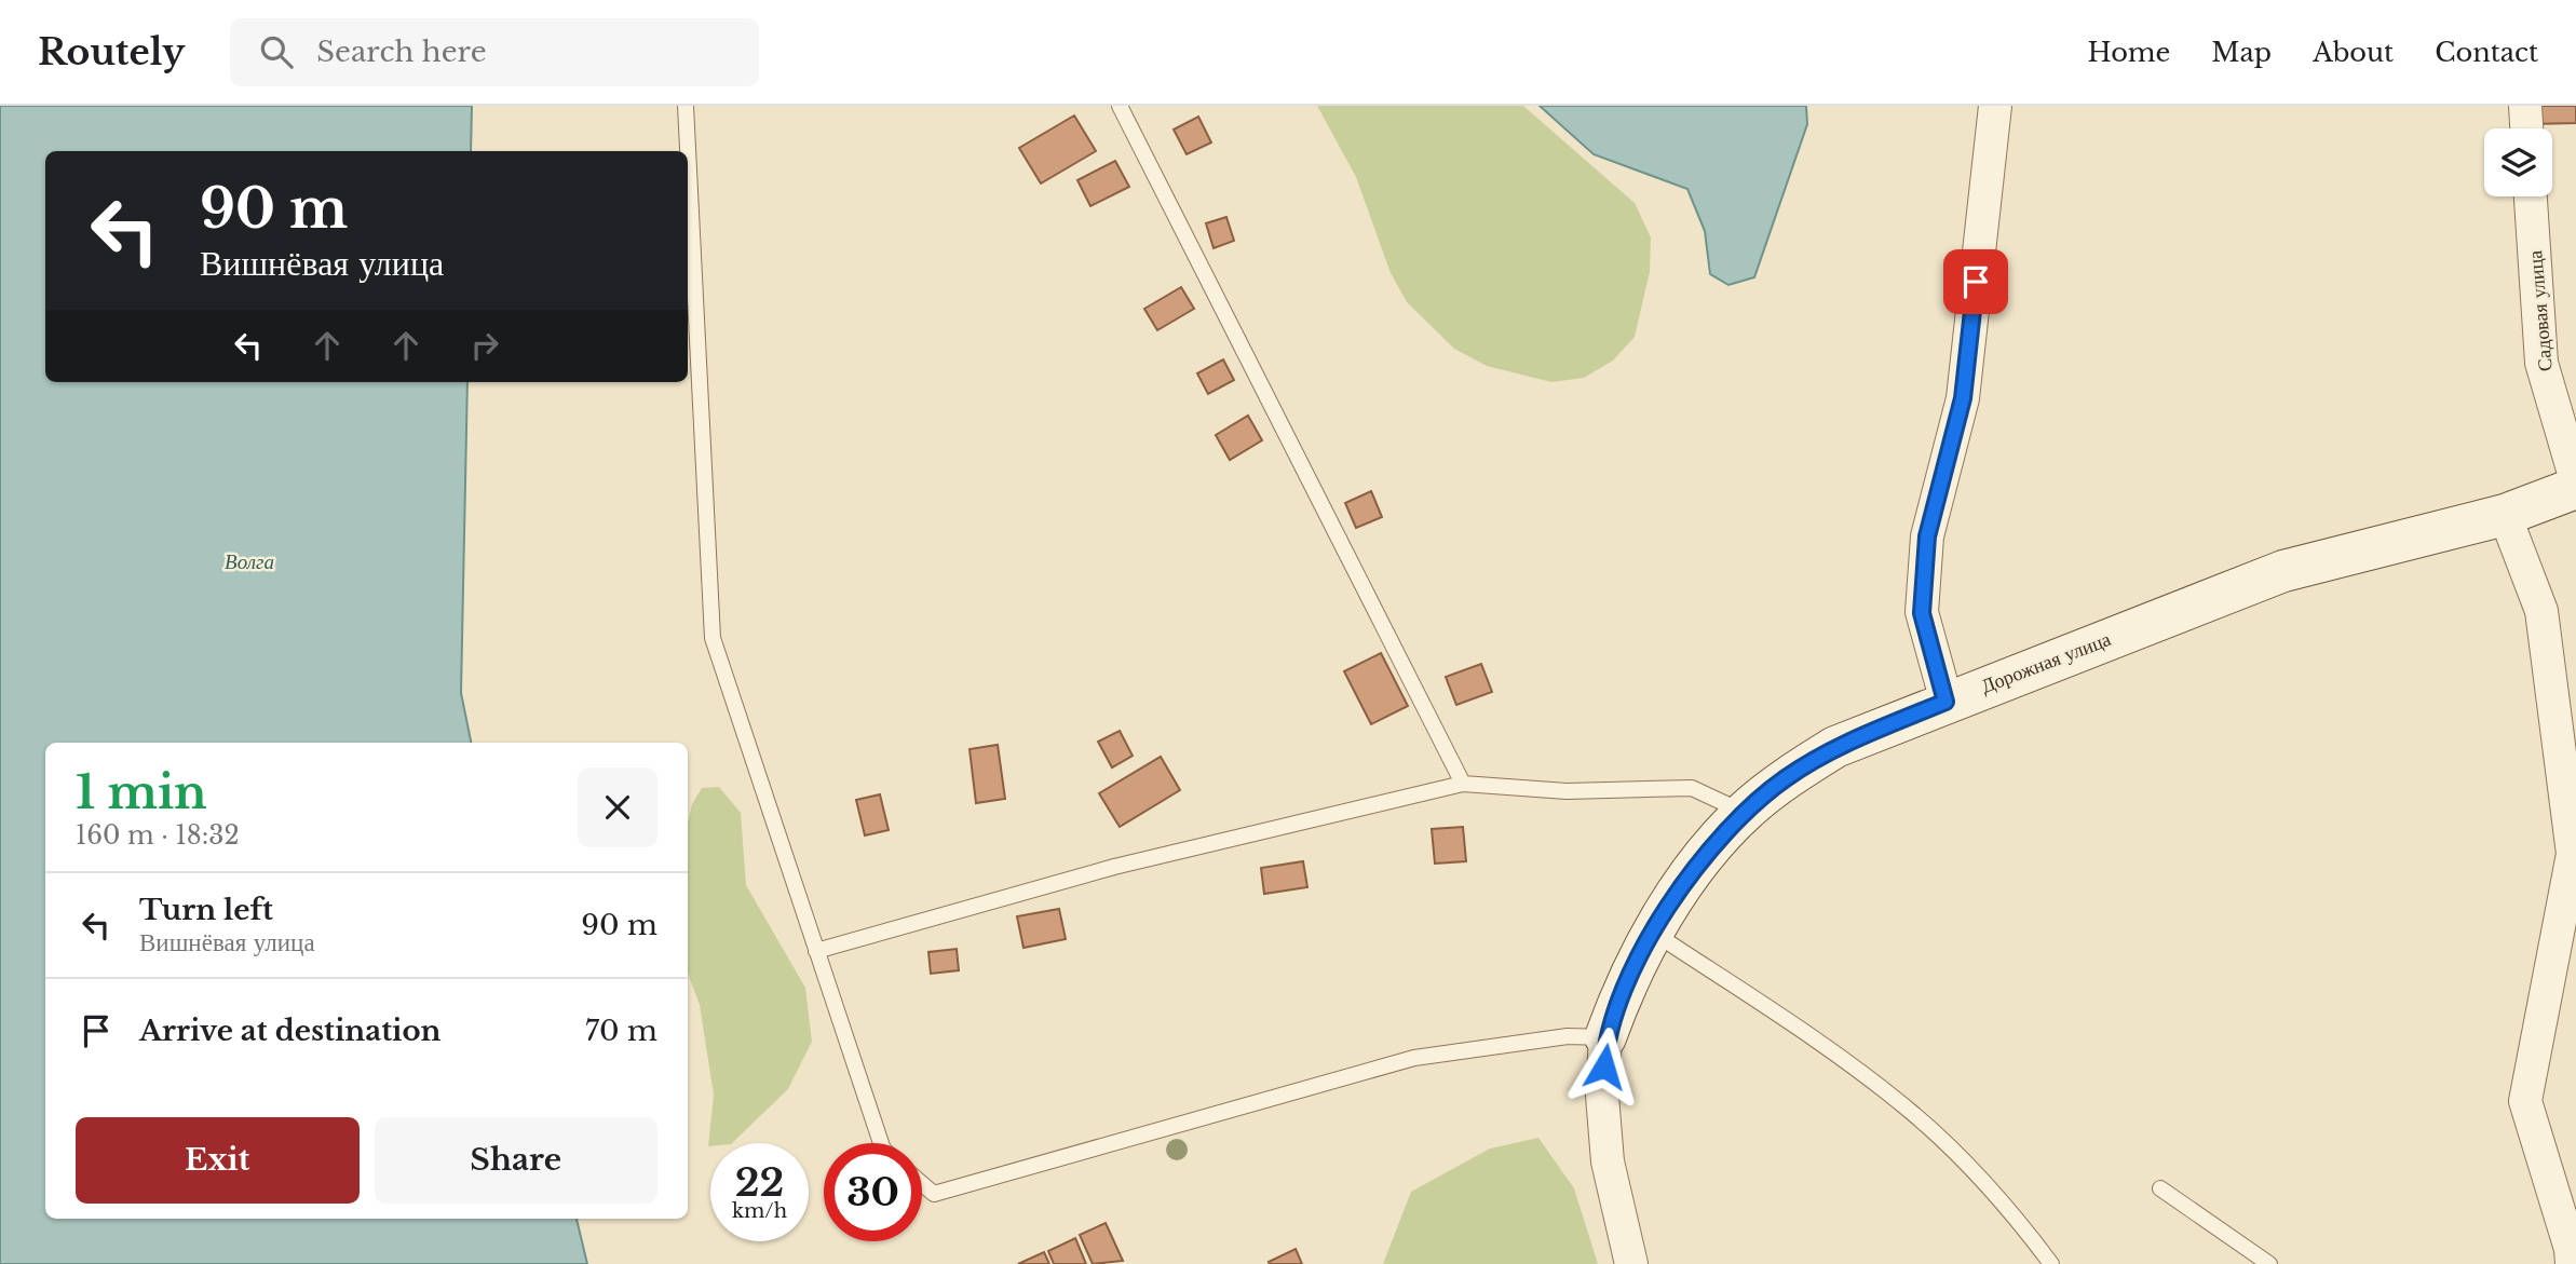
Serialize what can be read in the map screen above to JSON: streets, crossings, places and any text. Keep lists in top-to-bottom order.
{
  "streets": {
    "street": ["Садовая улица", "Дорожная улица"]
  },
  "water": ["Волга"],
  "page": {
    "header": "Routely",
    "search": "Search here",
    "nav": [
      "Home",
      "Map",
      "About",
      "Contact"
    ],
    "turn": ["90 m", "Вишнёвая улица"],
    "heading": ["1 min", "160 m · 18:32"],
    "list": [
      {
        "name": "Turn left",
        "note": "Вишнёвая улица",
        "value": "90 m"
      },
      {
        "name": "Arrive at destination",
        "value": "70 m"
      }
    ],
    "buttons": ["Exit", "Share"],
    "speed": "22 km/h",
    "limit": "30"
  }
}
